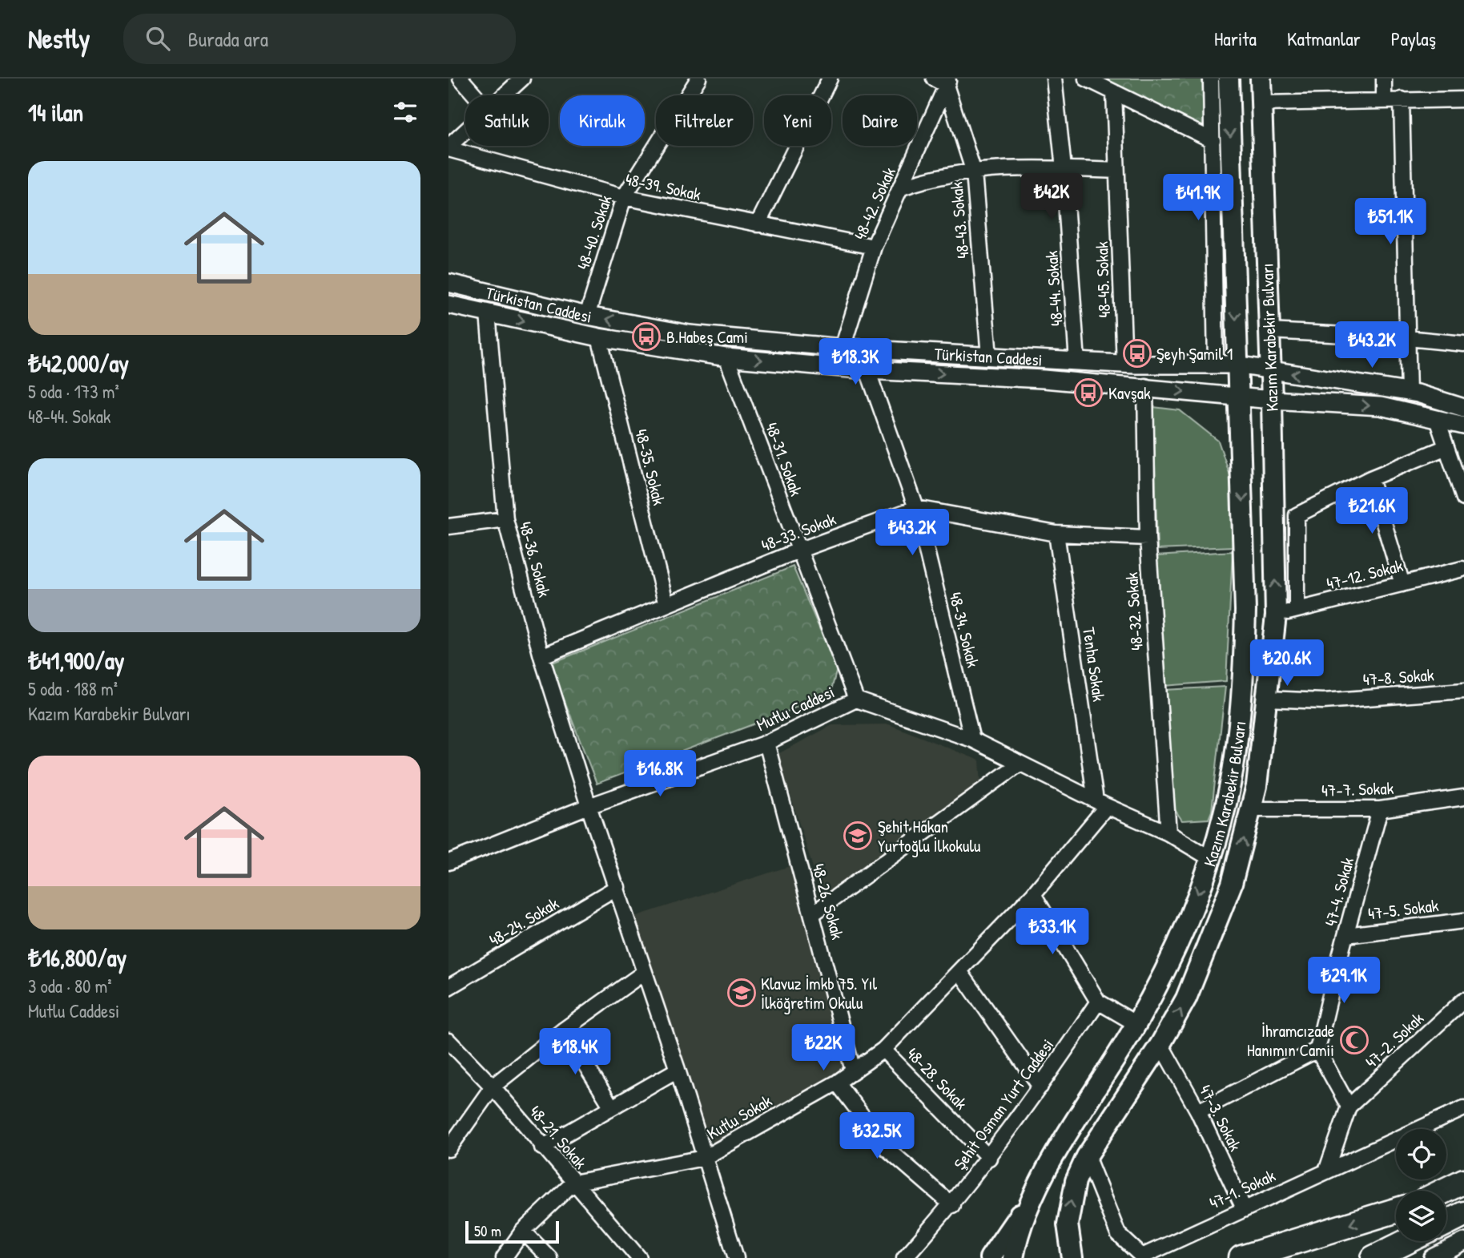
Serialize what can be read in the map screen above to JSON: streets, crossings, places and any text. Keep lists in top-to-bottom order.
{
  "streets": {
    "main road": ["Kazım Karabekir Bulvarı"],
    "street": [
      "48-39. Sokak",
      "48-42. Sokak",
      "48-43. Sokak",
      "48-40. Sokak",
      "48-45. Sokak",
      "48-44. Sokak",
      "Türkistan Caddesi",
      "48-31. Sokak",
      "48-35. Sokak",
      "48-33. Sokak",
      "48-36. Sokak",
      "47-12. Sokak",
      "48-32. Sokak",
      "48-34. Sokak",
      "Tenha Sokak",
      "47-8. Sokak",
      "Mutlu Caddesi",
      "47-7. Sokak",
      "47-4. Sokak",
      "48-26. Sokak",
      "47-5. Sokak",
      "48-24. Sokak",
      "47-2. Sokak",
      "48-28. Sokak",
      "Şehit Osman Yurt Caddesi",
      "Kutlu Sokak",
      "47-3. Sokak",
      "48-21. Sokak",
      "47-1. Sokak"
    ]
  },
  "crossings": [
    ["48-39. Sokak", "48-42. Sokak"],
    ["48-39. Sokak", "48-40. Sokak"],
    ["48-42. Sokak", "48-43. Sokak"],
    ["48-42. Sokak", "Türkistan Caddesi"],
    ["48-43. Sokak", "Türkistan Caddesi"],
    ["48-40. Sokak", "Türkistan Caddesi"],
    ["48-45. Sokak", "Türkistan Caddesi"],
    ["48-44. Sokak", "Türkistan Caddesi"],
    ["Türkistan Caddesi", "Kazım Karabekir Bulvarı"],
    ["Türkistan Caddesi", "48-31. Sokak"],
    ["Türkistan Caddesi", "48-35. Sokak"],
    ["Türkistan Caddesi", "48-36. Sokak"],
    ["Türkistan Caddesi", "48-32. Sokak"],
    ["Türkistan Caddesi", "48-34. Sokak"],
    ["Kazım Karabekir Bulvarı", "47-12. Sokak"],
    ["Kazım Karabekir Bulvarı", "47-8. Sokak"],
    ["Kazım Karabekir Bulvarı", "Mutlu Caddesi"],
    ["Kazım Karabekir Bulvarı", "47-7. Sokak"],
    ["Kazım Karabekir Bulvarı", "47-3. Sokak"],
    ["Kazım Karabekir Bulvarı", "47-1. Sokak"],
    ["48-31. Sokak", "48-33. Sokak"],
    ["48-31. Sokak", "Mutlu Caddesi"],
    ["48-35. Sokak", "48-33. Sokak"],
    ["48-33. Sokak", "48-36. Sokak"],
    ["48-33. Sokak", "48-34. Sokak"],
    ["48-36. Sokak", "Mutlu Caddesi"],
    ["48-36. Sokak", "48-24. Sokak"],
    ["48-36. Sokak", "Kutlu Sokak"],
    ["48-32. Sokak", "Mutlu Caddesi"],
    ["48-34. Sokak", "Mutlu Caddesi"],
    ["Tenha Sokak", "Mutlu Caddesi"],
    ["Tenha Sokak", "Kutlu Sokak"],
    ["Mutlu Caddesi", "48-26. Sokak"],
    ["Mutlu Caddesi", "Kutlu Sokak"],
    ["47-7. Sokak", "47-4. Sokak"],
    ["47-4. Sokak", "47-5. Sokak"],
    ["48-26. Sokak", "Kutlu Sokak"],
    ["48-28. Sokak", "Şehit Osman Yurt Caddesi"],
    ["48-28. Sokak", "Kutlu Sokak"],
    ["Kutlu Sokak", "48-21. Sokak"],
    ["47-3. Sokak", "47-1. Sokak"]
  ],
  "places": {
    "bus stop": ["B.Habeş Cami", "Şeyh Şamil 1", "Kavşak"],
    "school or university": ["Şehit Hakan Yurtoğlu İlkokulu", "Klavuz İmkb 75. Yıl İlköğretim Okulu"],
    "mosque": ["İhramcızade Hanımın Camii"]
  },
  "scale_bar": "50 m",
  "page": {
    "header": "Nestly",
    "search": "Burada ara",
    "nav": ["Harita", "Katmanlar", "Paylaş"],
    "heading": "14 ilan",
    "chip": [
      "Satılık",
      "Kiralık",
      "Filtreler",
      "Yeni",
      "Daire"
    ],
    "list": [
      {
        "name": "₺42,000/ay",
        "note": "5 oda · 173 m² · 48-44. Sokak"
      },
      {
        "name": "₺41,900/ay",
        "note": "5 oda · 188 m² · Kazım Karabekir Bulvarı"
      },
      {
        "name": "₺16,800/ay",
        "note": "3 oda · 80 m² · Mutlu Caddesi"
      }
    ],
    "price": [
      "₺42K",
      "₺41.9K",
      "₺51.1K",
      "₺43.2K",
      "₺18.3K",
      "₺21.6K",
      "₺43.2K",
      "₺20.6K",
      "₺16.8K",
      "₺33.1K",
      "₺29.1K",
      "₺22K",
      "₺18.4K",
      "₺32.5K"
    ],
    "scale": "50 m"
  }
}
